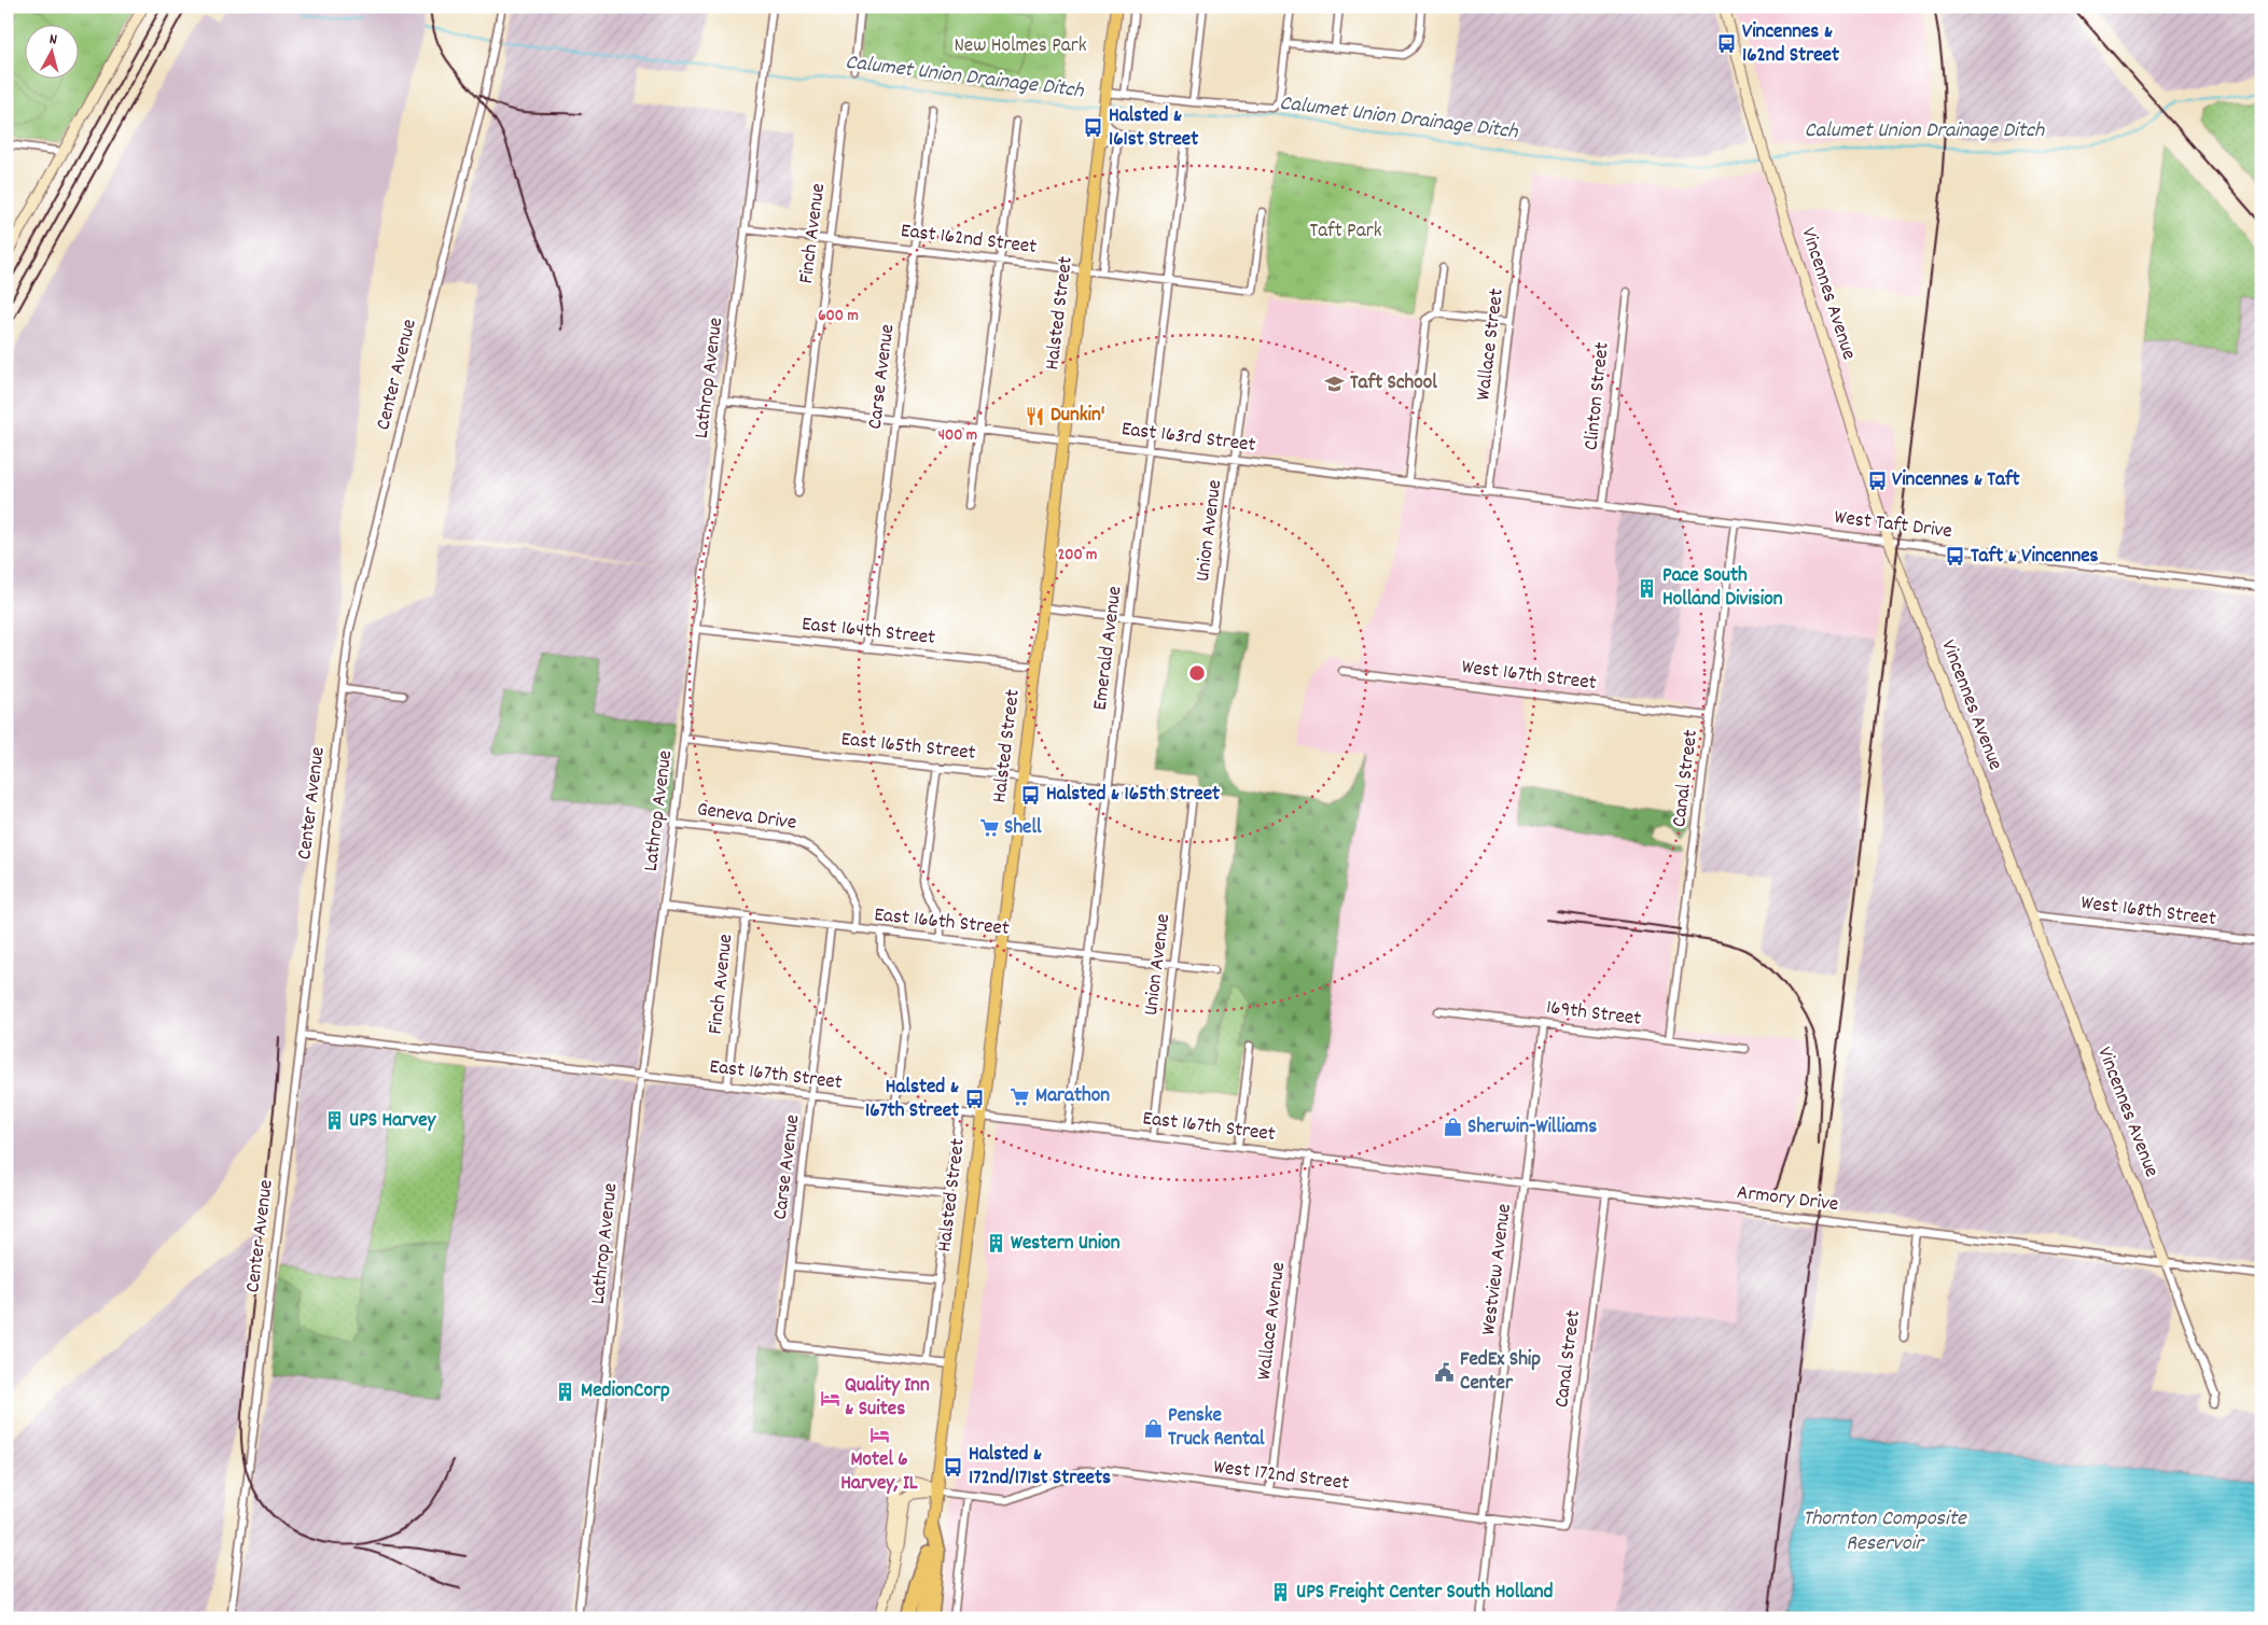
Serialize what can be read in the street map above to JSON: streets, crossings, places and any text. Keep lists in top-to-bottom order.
{
  "streets": {
    "main road": ["Halsted Street"],
    "street": [
      "Finch Avenue",
      "East 162nd Street",
      "Vincennes Avenue",
      "Wallace Street",
      "Center Avenue",
      "Carse Avenue",
      "Lathrop Avenue",
      "Clinton Street",
      "East 163rd Street",
      "West Taft Drive",
      "Union Avenue",
      "East 164th Street",
      "Emerald Avenue",
      "West 167th Street",
      "East 165th Street",
      "Canal Street",
      "Geneva Drive",
      "West 168th Street",
      "East 166th Street",
      "169th Street",
      "East 167th Street",
      "Armory Drive",
      "Westview Avenue",
      "Wallace Avenue",
      "West 172nd Street"
    ]
  },
  "crossings": [
    ["Finch Avenue", "East 162nd Street"],
    ["Finch Avenue", "East 163rd Street"],
    ["Finch Avenue", "East 166th Street"],
    ["Finch Avenue", "East 167th Street"],
    ["East 162nd Street", "Halsted Street"],
    ["East 162nd Street", "Carse Avenue"],
    ["East 162nd Street", "Lathrop Avenue"],
    ["East 162nd Street", "Emerald Avenue"],
    ["Vincennes Avenue", "West Taft Drive"],
    ["Vincennes Avenue", "West 168th Street"],
    ["Vincennes Avenue", "Armory Drive"],
    ["Halsted Street", "East 163rd Street"],
    ["Halsted Street", "East 164th Street"],
    ["Halsted Street", "Emerald Avenue"],
    ["Halsted Street", "East 165th Street"],
    ["Halsted Street", "East 166th Street"],
    ["Halsted Street", "East 167th Street"],
    ["Halsted Street", "West 172nd Street"],
    ["Wallace Street", "East 163rd Street"],
    ["Center Avenue", "East 167th Street"],
    ["Carse Avenue", "East 163rd Street"],
    ["Carse Avenue", "East 164th Street"],
    ["Carse Avenue", "East 166th Street"],
    ["Carse Avenue", "East 167th Street"],
    ["Lathrop Avenue", "East 163rd Street"],
    ["Lathrop Avenue", "East 164th Street"],
    ["Lathrop Avenue", "East 165th Street"],
    ["Lathrop Avenue", "Geneva Drive"],
    ["Lathrop Avenue", "East 166th Street"],
    ["Lathrop Avenue", "East 167th Street"],
    ["Clinton Street", "East 163rd Street"],
    ["East 163rd Street", "West Taft Drive"],
    ["East 163rd Street", "Union Avenue"],
    ["East 163rd Street", "Emerald Avenue"],
    ["West Taft Drive", "Canal Street"],
    ["Union Avenue", "Emerald Avenue"],
    ["Union Avenue", "East 165th Street"],
    ["Union Avenue", "East 166th Street"],
    ["Union Avenue", "East 167th Street"],
    ["Emerald Avenue", "East 165th Street"],
    ["Emerald Avenue", "East 166th Street"],
    ["Emerald Avenue", "East 167th Street"],
    ["West 167th Street", "Canal Street"],
    ["Canal Street", "169th Street"],
    ["Canal Street", "Armory Drive"],
    ["Canal Street", "West 172nd Street"],
    ["Geneva Drive", "East 166th Street"],
    ["169th Street", "Westview Avenue"],
    ["East 167th Street", "Armory Drive"],
    ["East 167th Street", "Wallace Avenue"],
    ["Armory Drive", "Westview Avenue"],
    ["Armory Drive", "Wallace Avenue"],
    ["Westview Avenue", "West 172nd Street"],
    ["Wallace Avenue", "West 172nd Street"]
  ],
  "water": ["Calumet Union Drainage Ditch", "Thornton Composite Reservoir"],
  "parks": ["New Holmes Park", "Taft Park"],
  "places": {
    "bus stop": [
      "Vincennes & 162nd Street",
      "Halsted & 161st Street",
      "Vincennes & Taft",
      "Taft & Vincennes",
      "Halsted & 165th Street",
      "Halsted & 167th Street",
      "Halsted & 172nd/171st Streets"
    ],
    "school or university": ["Taft School"],
    "restaurant": ["Dunkin'"],
    "building": [
      "Pace South Holland Division",
      "UPS Harvey",
      "Western Union",
      "MedionCorp",
      "UPS Freight Center South Holland"
    ],
    "supermarket": ["Shell", "Marathon"],
    "shop": ["Sherwin-Williams", "Penske Truck Rental"],
    "public building": ["FedEx Ship Center"],
    "hotel": ["Quality Inn & Suites", "Motel 6 Harvey, IL"]
  },
  "north": "top",
  "rings": ["600 m", "400 m", "200 m"]
}
